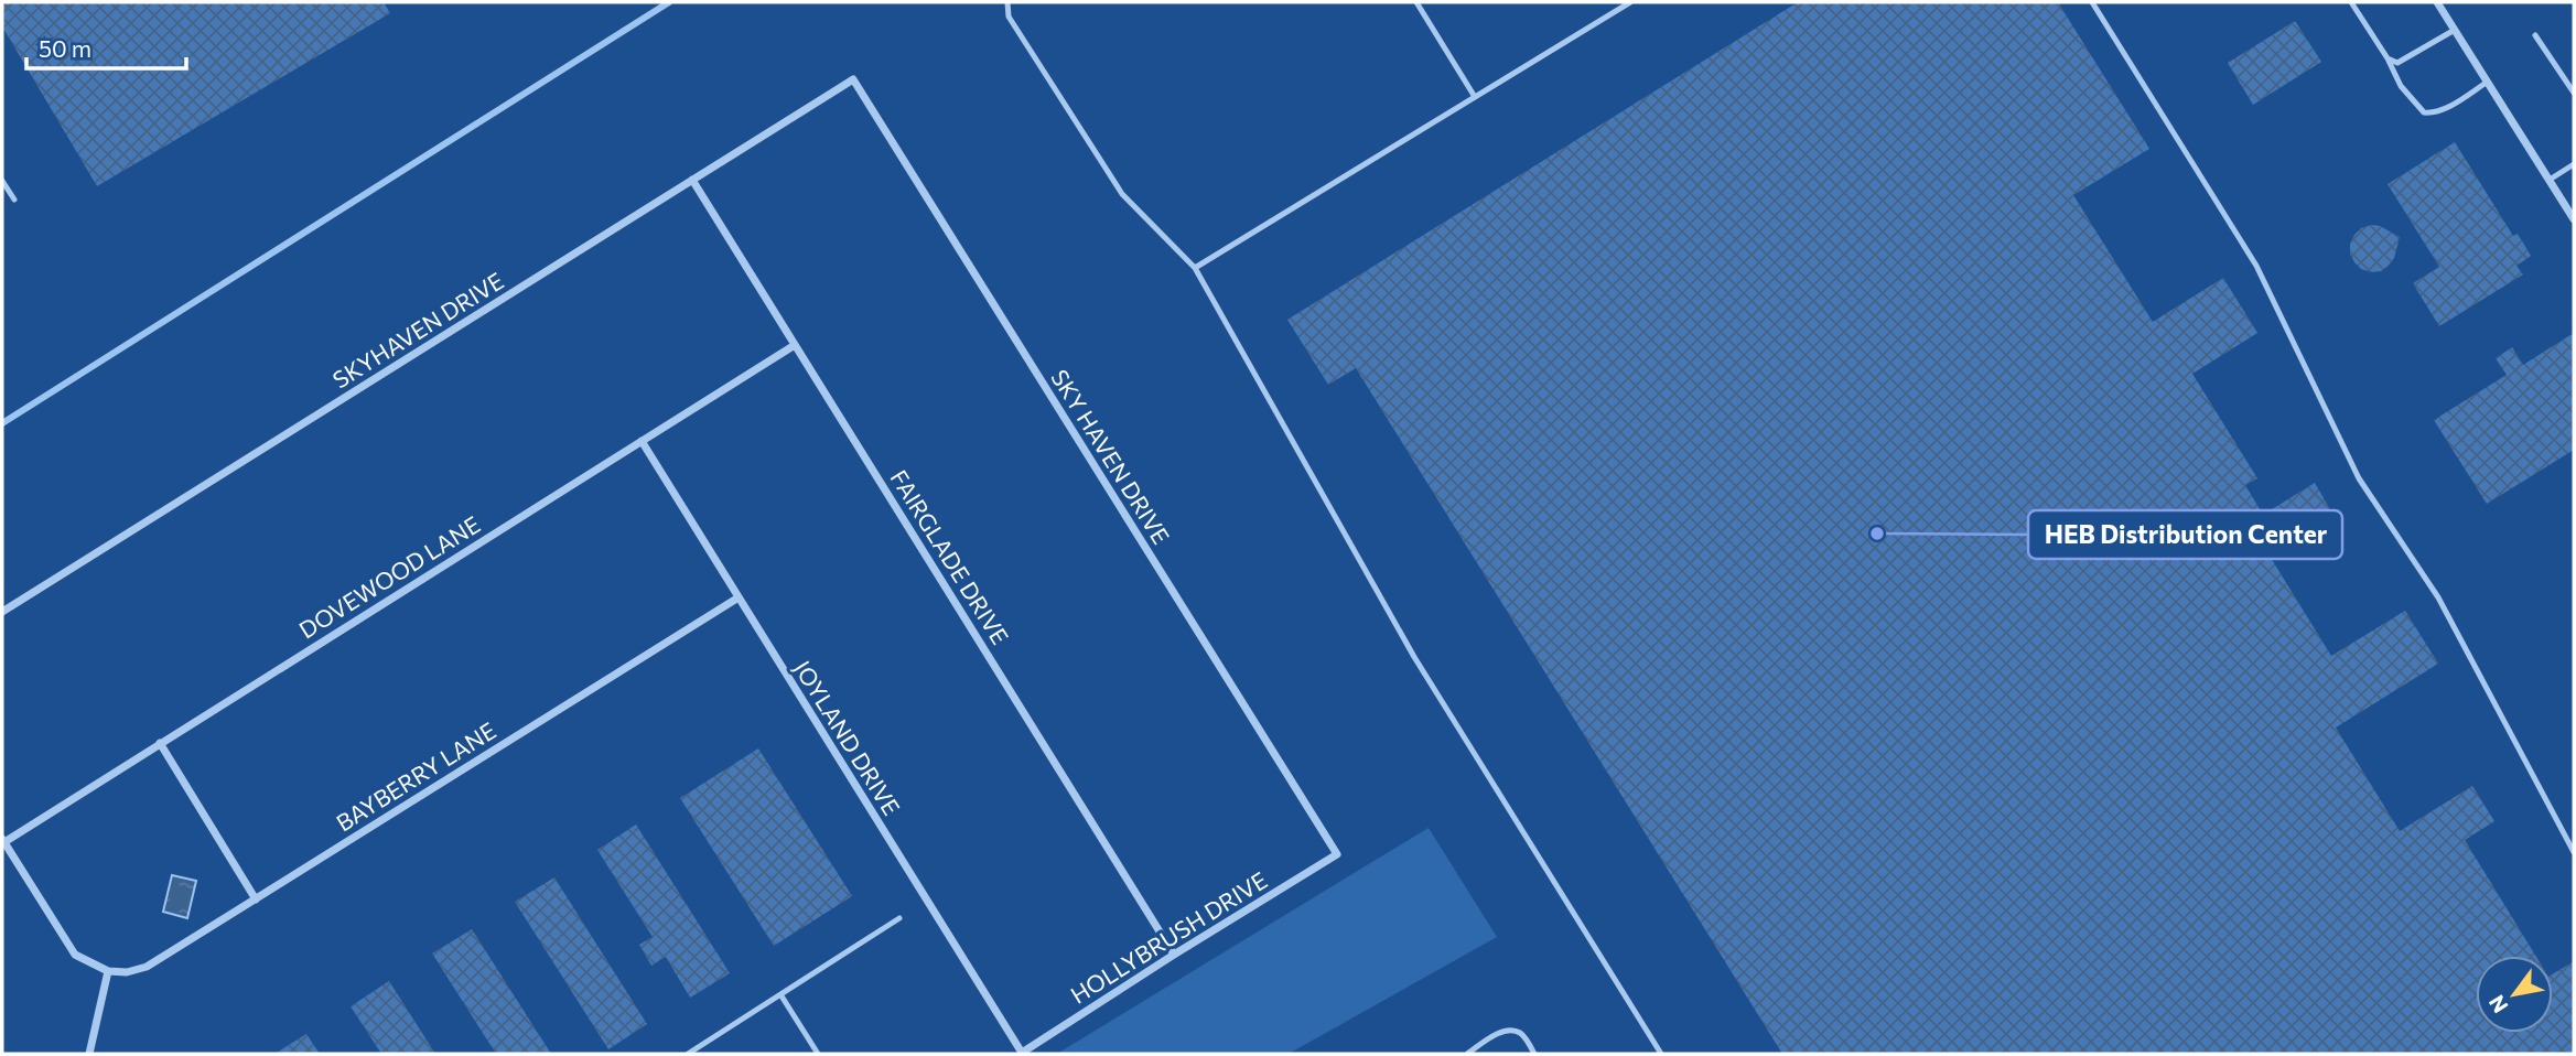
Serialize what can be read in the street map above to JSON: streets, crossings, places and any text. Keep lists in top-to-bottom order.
{
  "streets": {
    "street": [
      "SKYHAVEN DRIVE",
      "SKY HAVEN DRIVE",
      "FAIRGLADE DRIVE",
      "DOVEWOOD LANE",
      "JOYLAND DRIVE",
      "BAYBERRY LANE",
      "HOLLYBRUSH DRIVE"
    ]
  },
  "crossings": [
    ["SKYHAVEN DRIVE", "SKY HAVEN DRIVE"],
    ["SKYHAVEN DRIVE", "FAIRGLADE DRIVE"],
    ["SKY HAVEN DRIVE", "HOLLYBRUSH DRIVE"],
    ["FAIRGLADE DRIVE", "DOVEWOOD LANE"],
    ["FAIRGLADE DRIVE", "HOLLYBRUSH DRIVE"],
    ["DOVEWOOD LANE", "JOYLAND DRIVE"],
    ["JOYLAND DRIVE", "BAYBERRY LANE"],
    ["JOYLAND DRIVE", "HOLLYBRUSH DRIVE"]
  ],
  "places": ["HEB Distribution Center"],
  "scale_bar": "50 m",
  "north": "bottom left"
}
